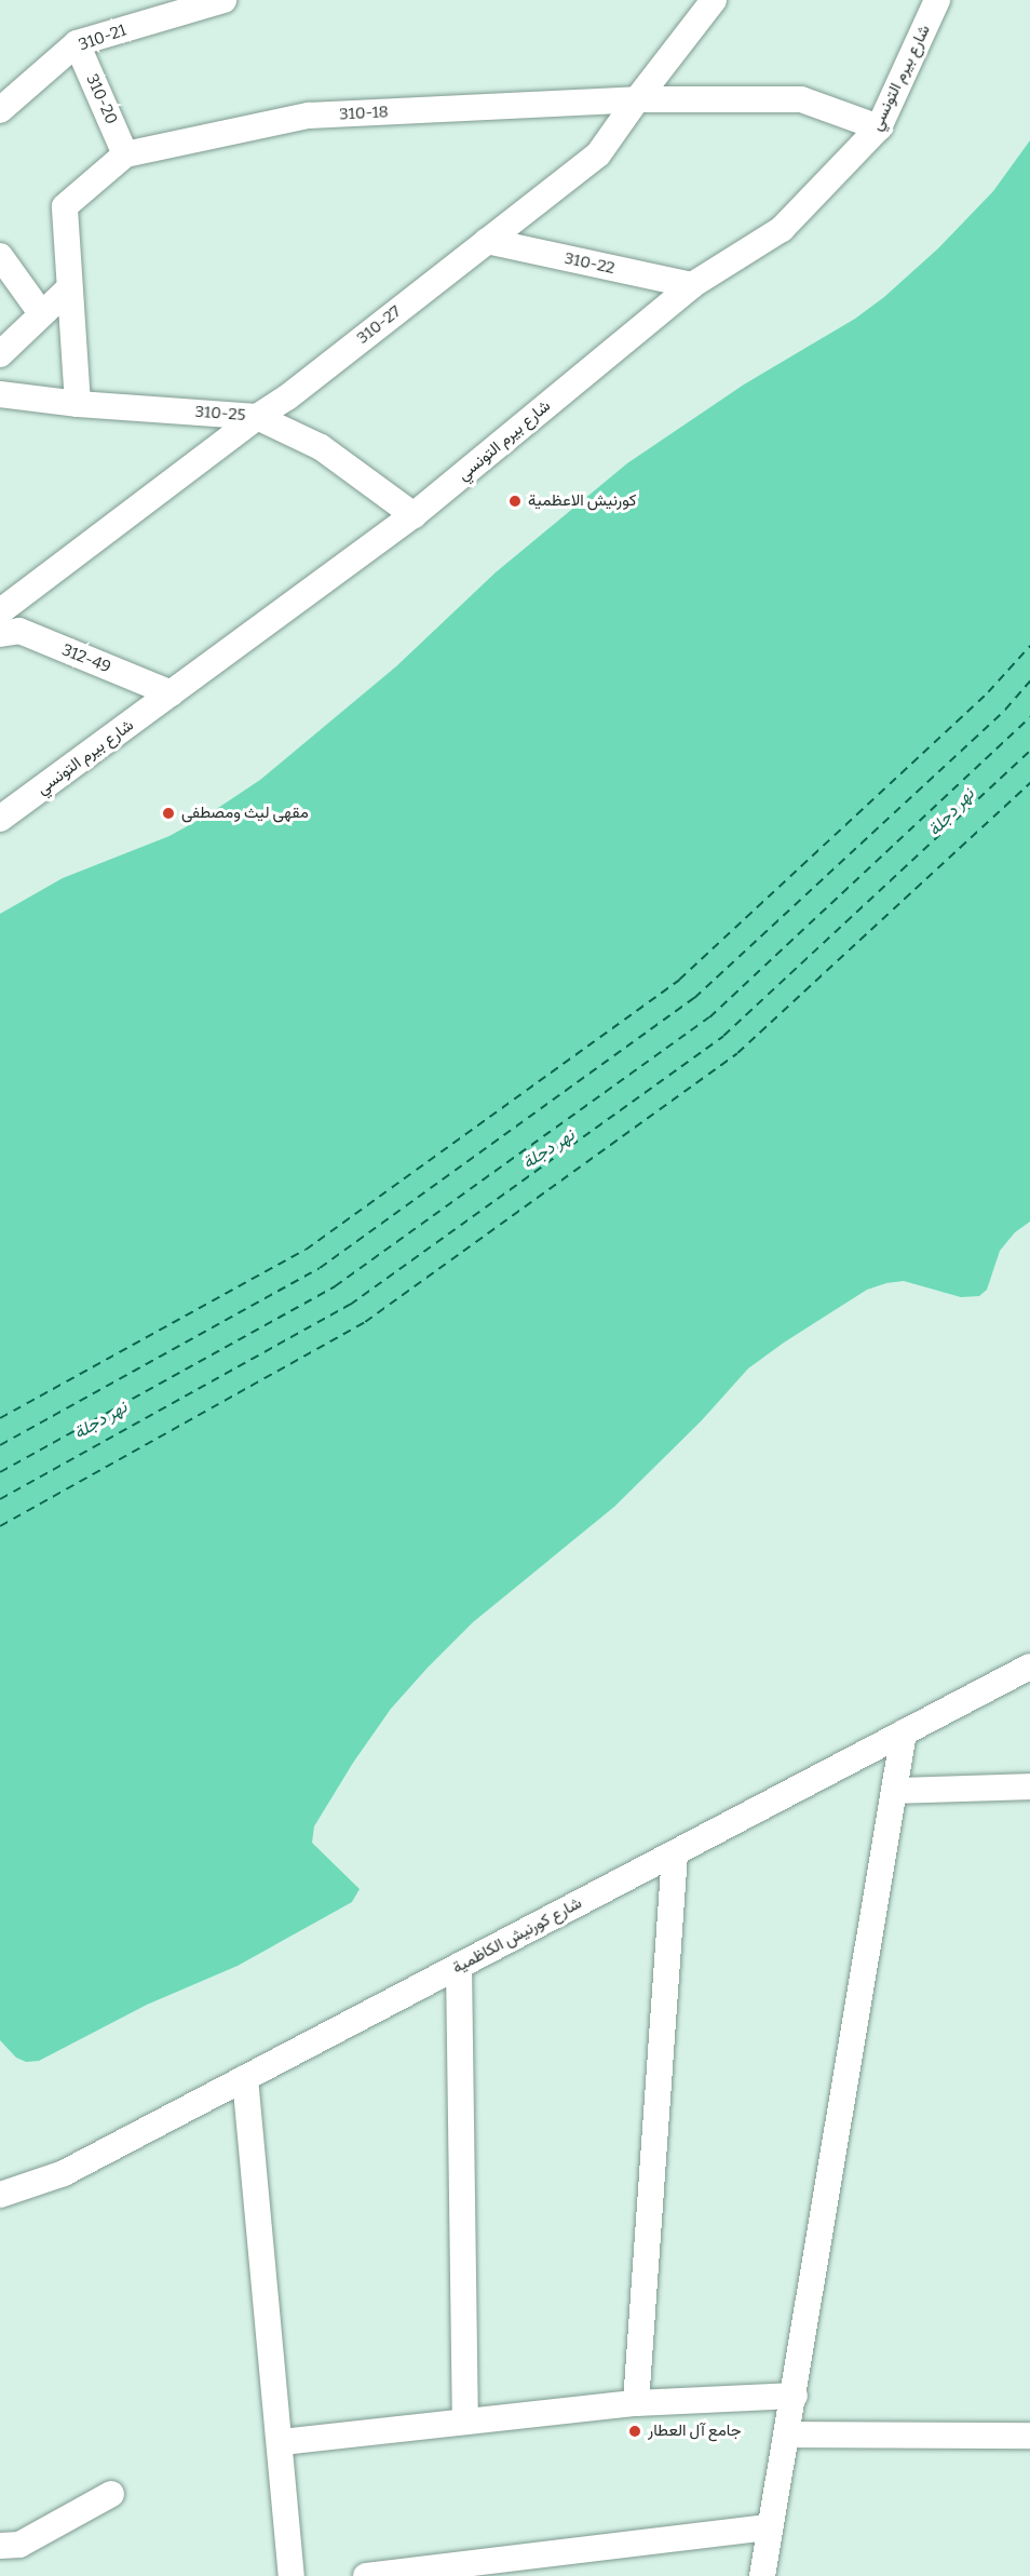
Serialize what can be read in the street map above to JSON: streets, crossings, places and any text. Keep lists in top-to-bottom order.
{
  "streets": {
    "street": [
      "310-21",
      "شارع بيرم التونسي",
      "310-20",
      "310-18",
      "310-22",
      "310-27",
      "310-25",
      "312-49",
      "شارع كورنيش الكاظمية"
    ]
  },
  "crossings": [
    ["310-21", "310-20"],
    ["شارع بيرم التونسي", "310-18"],
    ["شارع بيرم التونسي", "310-22"],
    ["شارع بيرم التونسي", "310-25"],
    ["شارع بيرم التونسي", "312-49"],
    ["310-20", "310-18"],
    ["310-18", "310-27"],
    ["310-18", "310-25"],
    ["310-22", "310-27"],
    ["310-27", "310-25"],
    ["310-27", "312-49"]
  ],
  "water": ["نهر دجلة"],
  "places": ["كورنيش الاعظمية", "مقهى ليث ومصطفى", "جامع آل العطار"]
}
